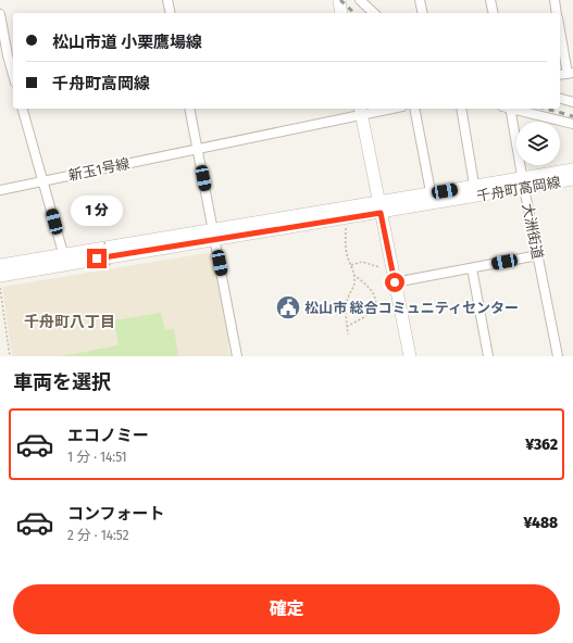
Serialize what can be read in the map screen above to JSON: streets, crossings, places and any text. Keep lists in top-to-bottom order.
{
  "streets": {
    "street": ["新玉1号線", "千舟町高岡線", "大洲街道"]
  },
  "crossings": [
    ["千舟町高岡線", "大洲街道"]
  ],
  "districts": ["千舟町八丁目"],
  "places": {
    "public building": ["松山市 総合コミュニティセンター"]
  },
  "page": {
    "banner": ["松山市道 小栗鷹場線", "千舟町高岡線"],
    "bubble": "1 分",
    "heading": "車両を選択",
    "list": [
      {
        "name": "エコノミー",
        "note": "1 分 · 14:51",
        "value": "¥362"
      },
      {
        "name": "コンフォート",
        "note": "2 分 · 14:52",
        "value": "¥488"
      }
    ],
    "buttons": "確定"
  }
}
